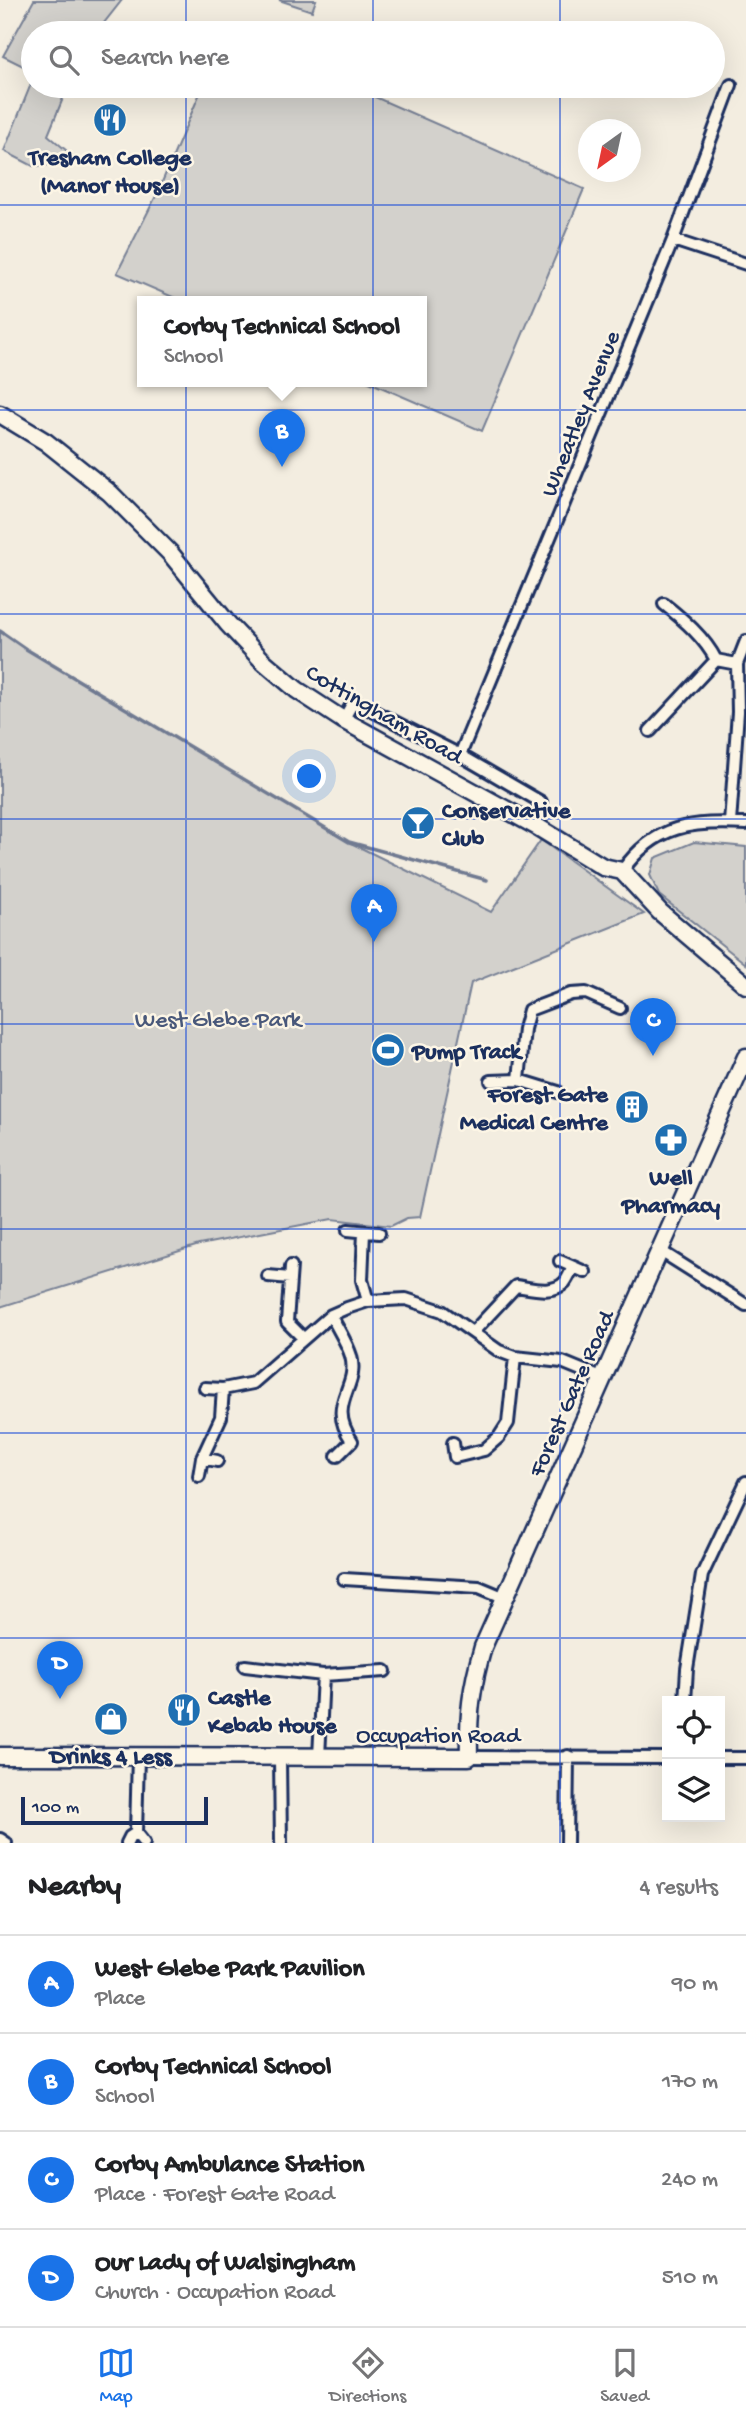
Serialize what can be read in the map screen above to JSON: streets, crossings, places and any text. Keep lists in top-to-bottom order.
{
  "streets": {
    "street": [
      "Wheatley Avenue",
      "Cottingham Road",
      "Forest Gate Road",
      "Occupation Road"
    ]
  },
  "crossings": [
    ["Forest Gate Road", "Occupation Road"]
  ],
  "parks": ["West Glebe Park"],
  "places": {
    "restaurant": ["Tresham College (Manor House)", "Castle Kebab House"],
    "bar": ["Conservative Club"],
    "sports": ["Pump Track"],
    "building": ["Forest Gate Medical Centre"],
    "pharmacy": ["Well Pharmacy"],
    "shop": ["Drinks 4 Less"]
  },
  "scale_bar": "100 m",
  "north": "bottom left",
  "page": {
    "search": "Search here",
    "popup": ["Corby Technical School", "School"],
    "pins": [
      "B",
      "A",
      "C",
      "D"
    ],
    "scale": "100 m",
    "heading": ["Nearby", "4 results"],
    "list": [
      {
        "mark": "A",
        "name": "West Glebe Park Pavilion",
        "note": "Place",
        "value": "90 m"
      },
      {
        "mark": "B",
        "name": "Corby Technical School",
        "note": "School",
        "value": "170 m"
      },
      {
        "mark": "C",
        "name": "Corby Ambulance Station",
        "note": "Place · Forest Gate Road",
        "value": "240 m"
      },
      {
        "mark": "D",
        "name": "Our Lady of Walsingham",
        "note": "Church · Occupation Road",
        "value": "510 m"
      }
    ],
    "nav": ["Map", "Directions", "Saved"]
  }
}
